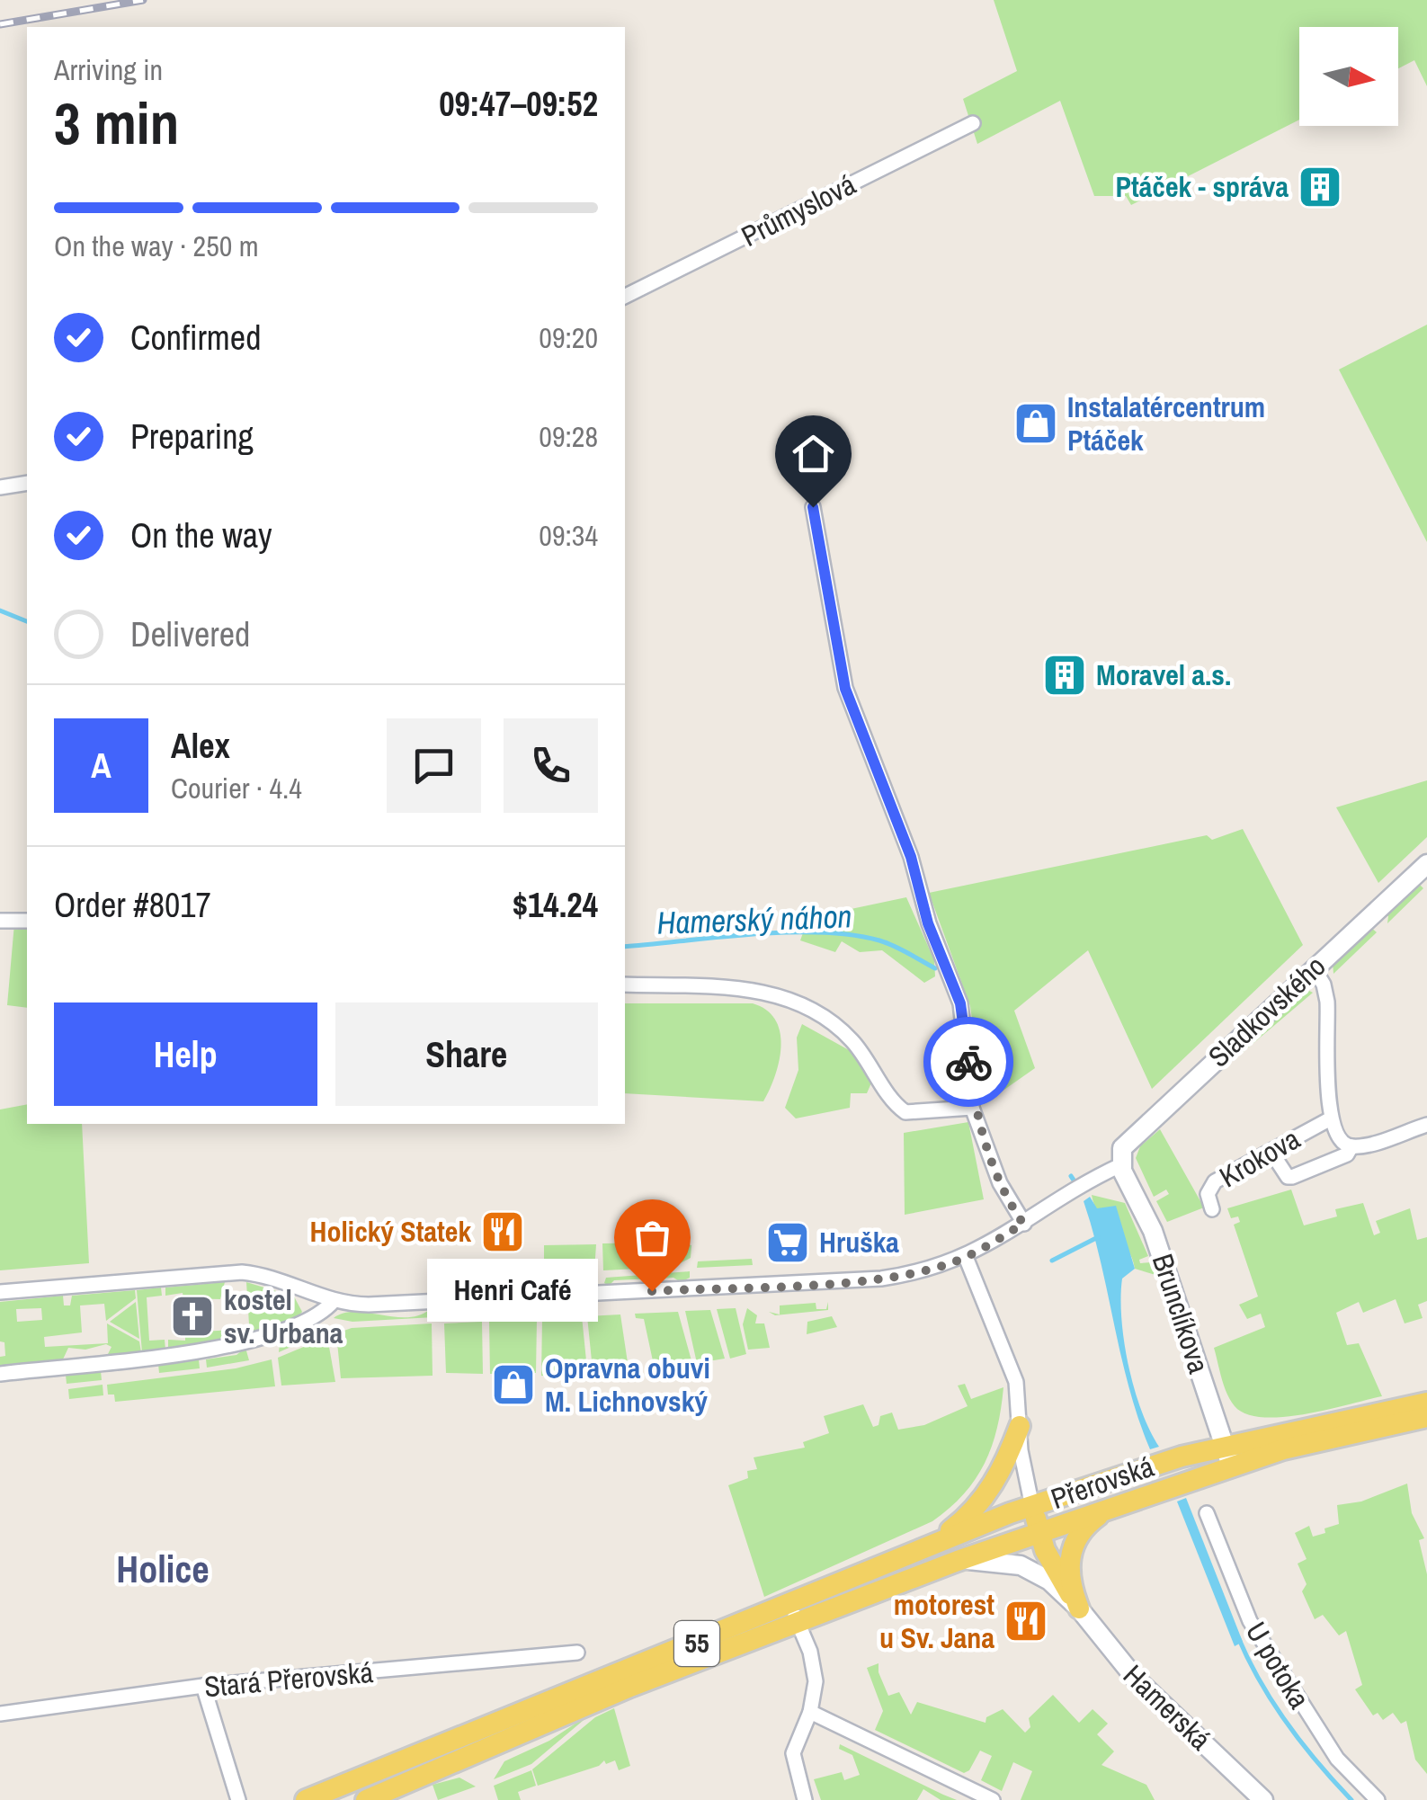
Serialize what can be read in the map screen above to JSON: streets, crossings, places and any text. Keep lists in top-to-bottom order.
{
  "streets": {
    "main road": ["Přerovská", "55"],
    "street": [
      "Průmyslová",
      "Sladkovského",
      "Krokova",
      "Brunclíkova",
      "U potoka",
      "Stará Přerovská",
      "Hamerská"
    ]
  },
  "crossings": [
    ["Sladkovského", "Krokova"],
    ["Sladkovského", "Brunclíkova"],
    ["Brunclíkova", "Přerovská"],
    ["Přerovská", "Hamerská"]
  ],
  "districts": ["Holice"],
  "water": ["Hamerský náhon"],
  "places": {
    "building": ["Ptáček - správa", "Moravel a.s."],
    "shop": ["Instalatércentrum Ptáček", "Opravna obuvi M. Lichnovský"],
    "restaurant": ["Holický Statek", "motorest u Sv. Jana"],
    "supermarket": ["Hruška"],
    "other": ["Henri Café"],
    "church": ["kostel sv. Urbana"]
  },
  "north": "right",
  "page": {
    "heading": ["3 min", "Arriving in", "09:47–09:52"],
    "panel": [
      "Alex",
      "Courier · 4.4",
      "Order #8017",
      "$14.24"
    ],
    "bar": "On the way · 250 m",
    "list": [
      ["Confirmed", "09:20"],
      ["Preparing", "09:28"],
      ["On the way", "09:34"],
      "Delivered"
    ],
    "round": "A",
    "buttons": ["Help", "Share"],
    "bubble": "Henri Café"
  }
}
